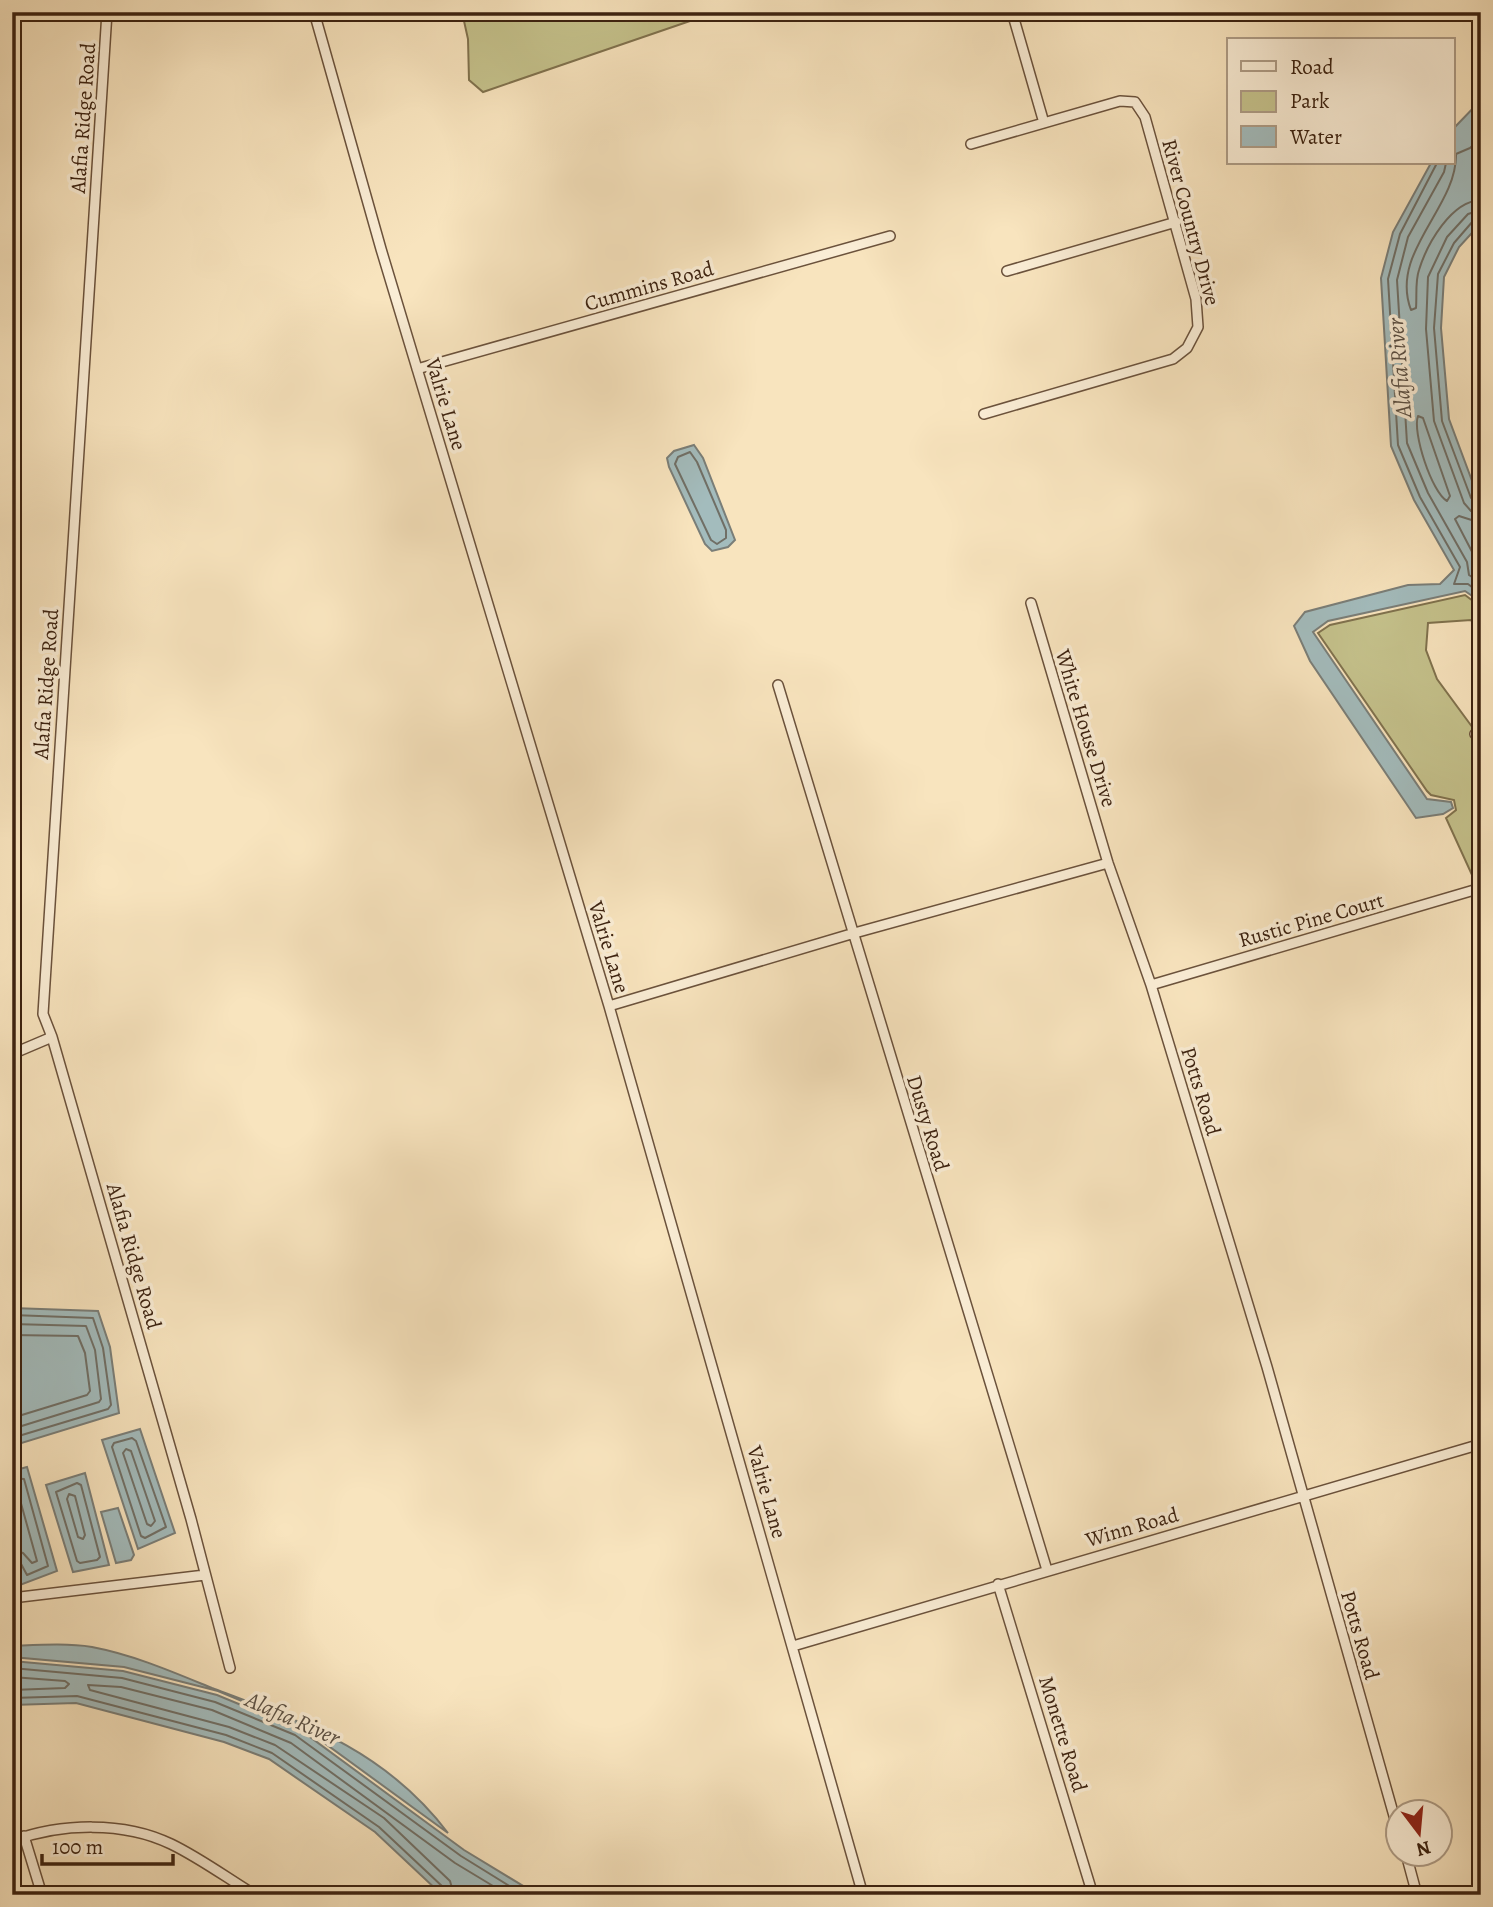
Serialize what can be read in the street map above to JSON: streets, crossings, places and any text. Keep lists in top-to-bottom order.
{
  "streets": {
    "street": [
      "Alafia Ridge Road",
      "River Country Drive",
      "Cummins Road",
      "Valrie Lane",
      "White House Drive",
      "Rustic Pine Court",
      "Potts Road",
      "Dusty Road",
      "Winn Road",
      "Monette Road"
    ]
  },
  "crossings": [
    ["Cummins Road", "Valrie Lane"],
    ["Valrie Lane", "Winn Road"],
    ["White House Drive", "Potts Road"],
    ["Rustic Pine Court", "Potts Road"],
    ["Potts Road", "Winn Road"],
    ["Dusty Road", "Winn Road"],
    ["Winn Road", "Monette Road"]
  ],
  "water": ["Alafia River"],
  "legend": ["Road", "Park", "Water"],
  "scale_bar": "100 m",
  "north": "bottom"
}
